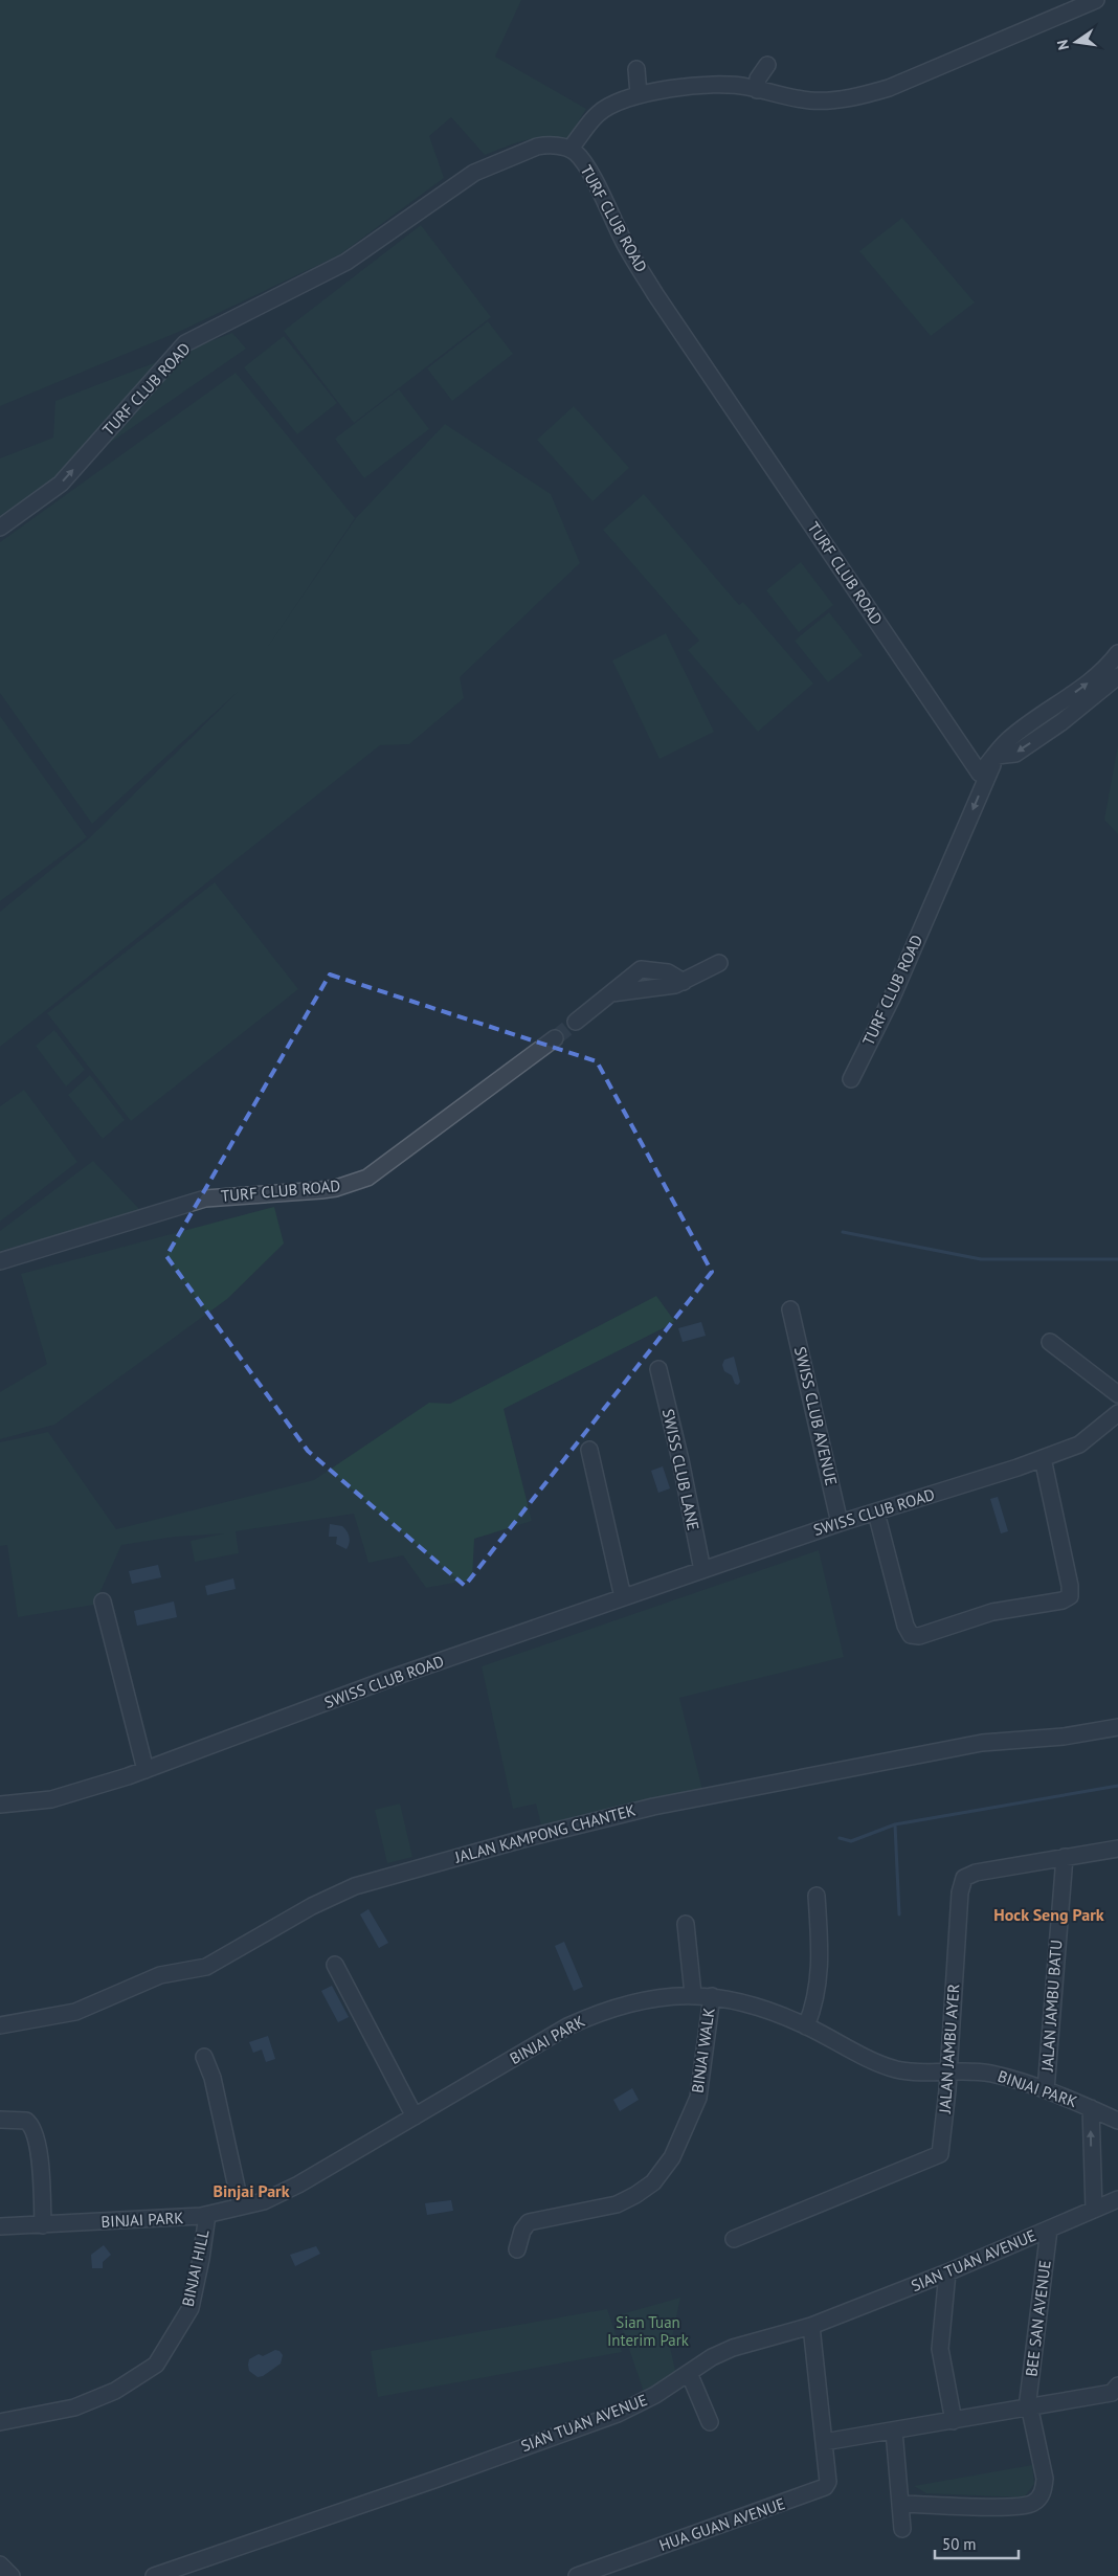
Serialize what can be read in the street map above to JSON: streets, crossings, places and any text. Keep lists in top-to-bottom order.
{
  "streets": {
    "street": [
      "TURF CLUB ROAD",
      "SWISS CLUB AVENUE",
      "SWISS CLUB LANE",
      "SWISS CLUB ROAD",
      "JALAN KAMPONG CHANTEK",
      "JALAN JAMBU BATU",
      "BINJAI PARK",
      "JALAN JAMBU AYER",
      "BINJAI WALK",
      "SIAN TUAN AVENUE",
      "BINJAI HILL",
      "BEE SAN AVENUE",
      "HUA GUAN AVENUE"
    ]
  },
  "crossings": [
    ["SWISS CLUB AVENUE", "SWISS CLUB ROAD"],
    ["SWISS CLUB LANE", "SWISS CLUB ROAD"],
    ["JALAN JAMBU BATU", "BINJAI PARK"],
    ["JALAN JAMBU BATU", "JALAN JAMBU AYER"],
    ["BINJAI PARK", "JALAN JAMBU AYER"],
    ["BINJAI PARK", "BINJAI WALK"],
    ["BINJAI PARK", "BINJAI HILL"],
    ["SIAN TUAN AVENUE", "BEE SAN AVENUE"],
    ["SIAN TUAN AVENUE", "HUA GUAN AVENUE"]
  ],
  "districts": ["Hock Seng Park", "Binjai Park"],
  "parks": ["Sian Tuan Interim Park"],
  "scale_bar": "50 m",
  "north": "left"
}
